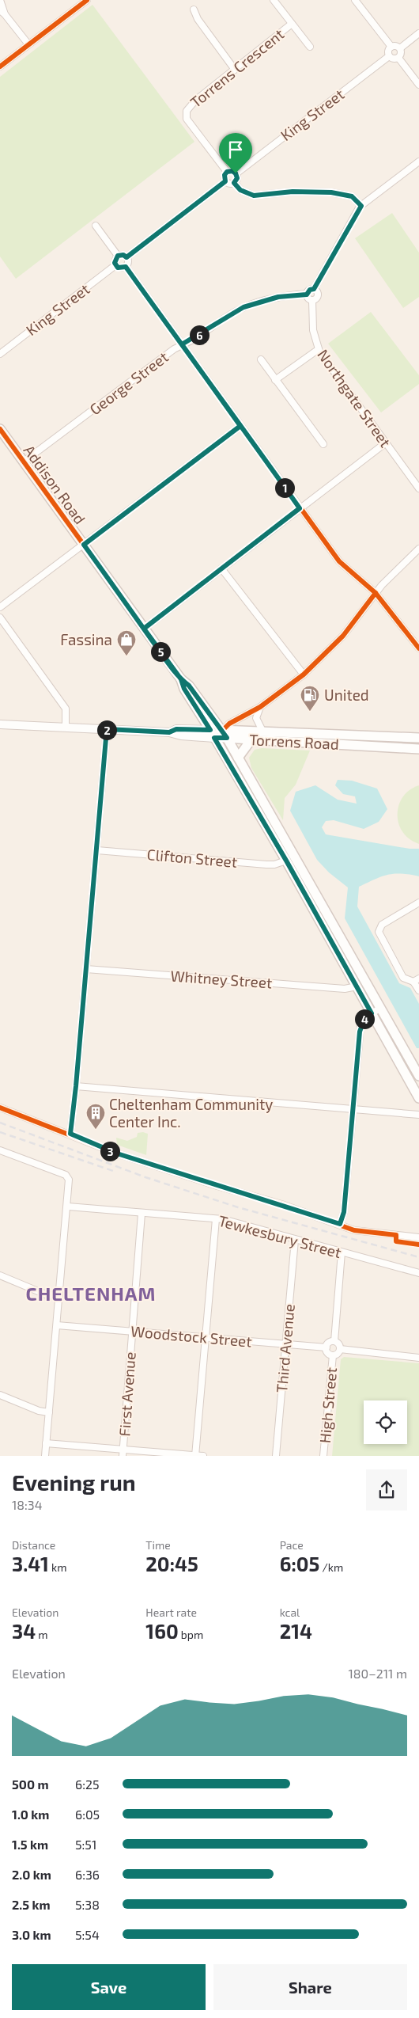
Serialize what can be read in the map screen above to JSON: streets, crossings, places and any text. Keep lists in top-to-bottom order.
{
  "streets": {
    "main road": ["Addison Road", "Torrens Road"],
    "street": [
      "Torrens Crescent",
      "King Street",
      "George Street",
      "Northgate Street",
      "Clifton Street",
      "Whitney Street",
      "Tewkesbury Street",
      "Woodstock Street",
      "Third Avenue",
      "First Avenue",
      "High Street"
    ]
  },
  "crossings": [
    ["Torrens Crescent", "King Street"],
    ["George Street", "Northgate Street"],
    ["George Street", "Addison Road"],
    ["Addison Road", "Torrens Road"],
    ["Addison Road", "Clifton Street"],
    ["Addison Road", "Whitney Street"],
    ["Tewkesbury Street", "Third Avenue"],
    ["Tewkesbury Street", "First Avenue"],
    ["Woodstock Street", "Third Avenue"],
    ["Woodstock Street", "First Avenue"],
    ["Woodstock Street", "High Street"]
  ],
  "districts": ["CHELTENHAM"],
  "places": {
    "shop": ["Fassina"],
    "fuel station": ["United"],
    "building": ["Cheltenham Community Center Inc."]
  },
  "page": {
    "pins": [
      "6",
      "1",
      "5",
      "2",
      "4",
      "3"
    ],
    "heading": ["Evening run", "18:34"],
    "stats": [
      ["Distance", "3.41 km"],
      ["Time", "20:45"],
      ["Pace", "6:05 /km"],
      ["Elevation", "34 m"],
      ["Heart rate", "160 bpm"],
      ["kcal", "214"]
    ],
    "chart": ["Elevation", "180–211 m"],
    "list": [
      {
        "name": "500 m",
        "note": "6:25"
      },
      {
        "name": "1.0 km",
        "note": "6:05"
      },
      {
        "name": "1.5 km",
        "note": "5:51"
      },
      {
        "name": "2.0 km",
        "note": "6:36"
      },
      {
        "name": "2.5 km",
        "note": "5:38"
      },
      {
        "name": "3.0 km",
        "note": "5:54"
      }
    ],
    "buttons": ["Save", "Share"]
  }
}
